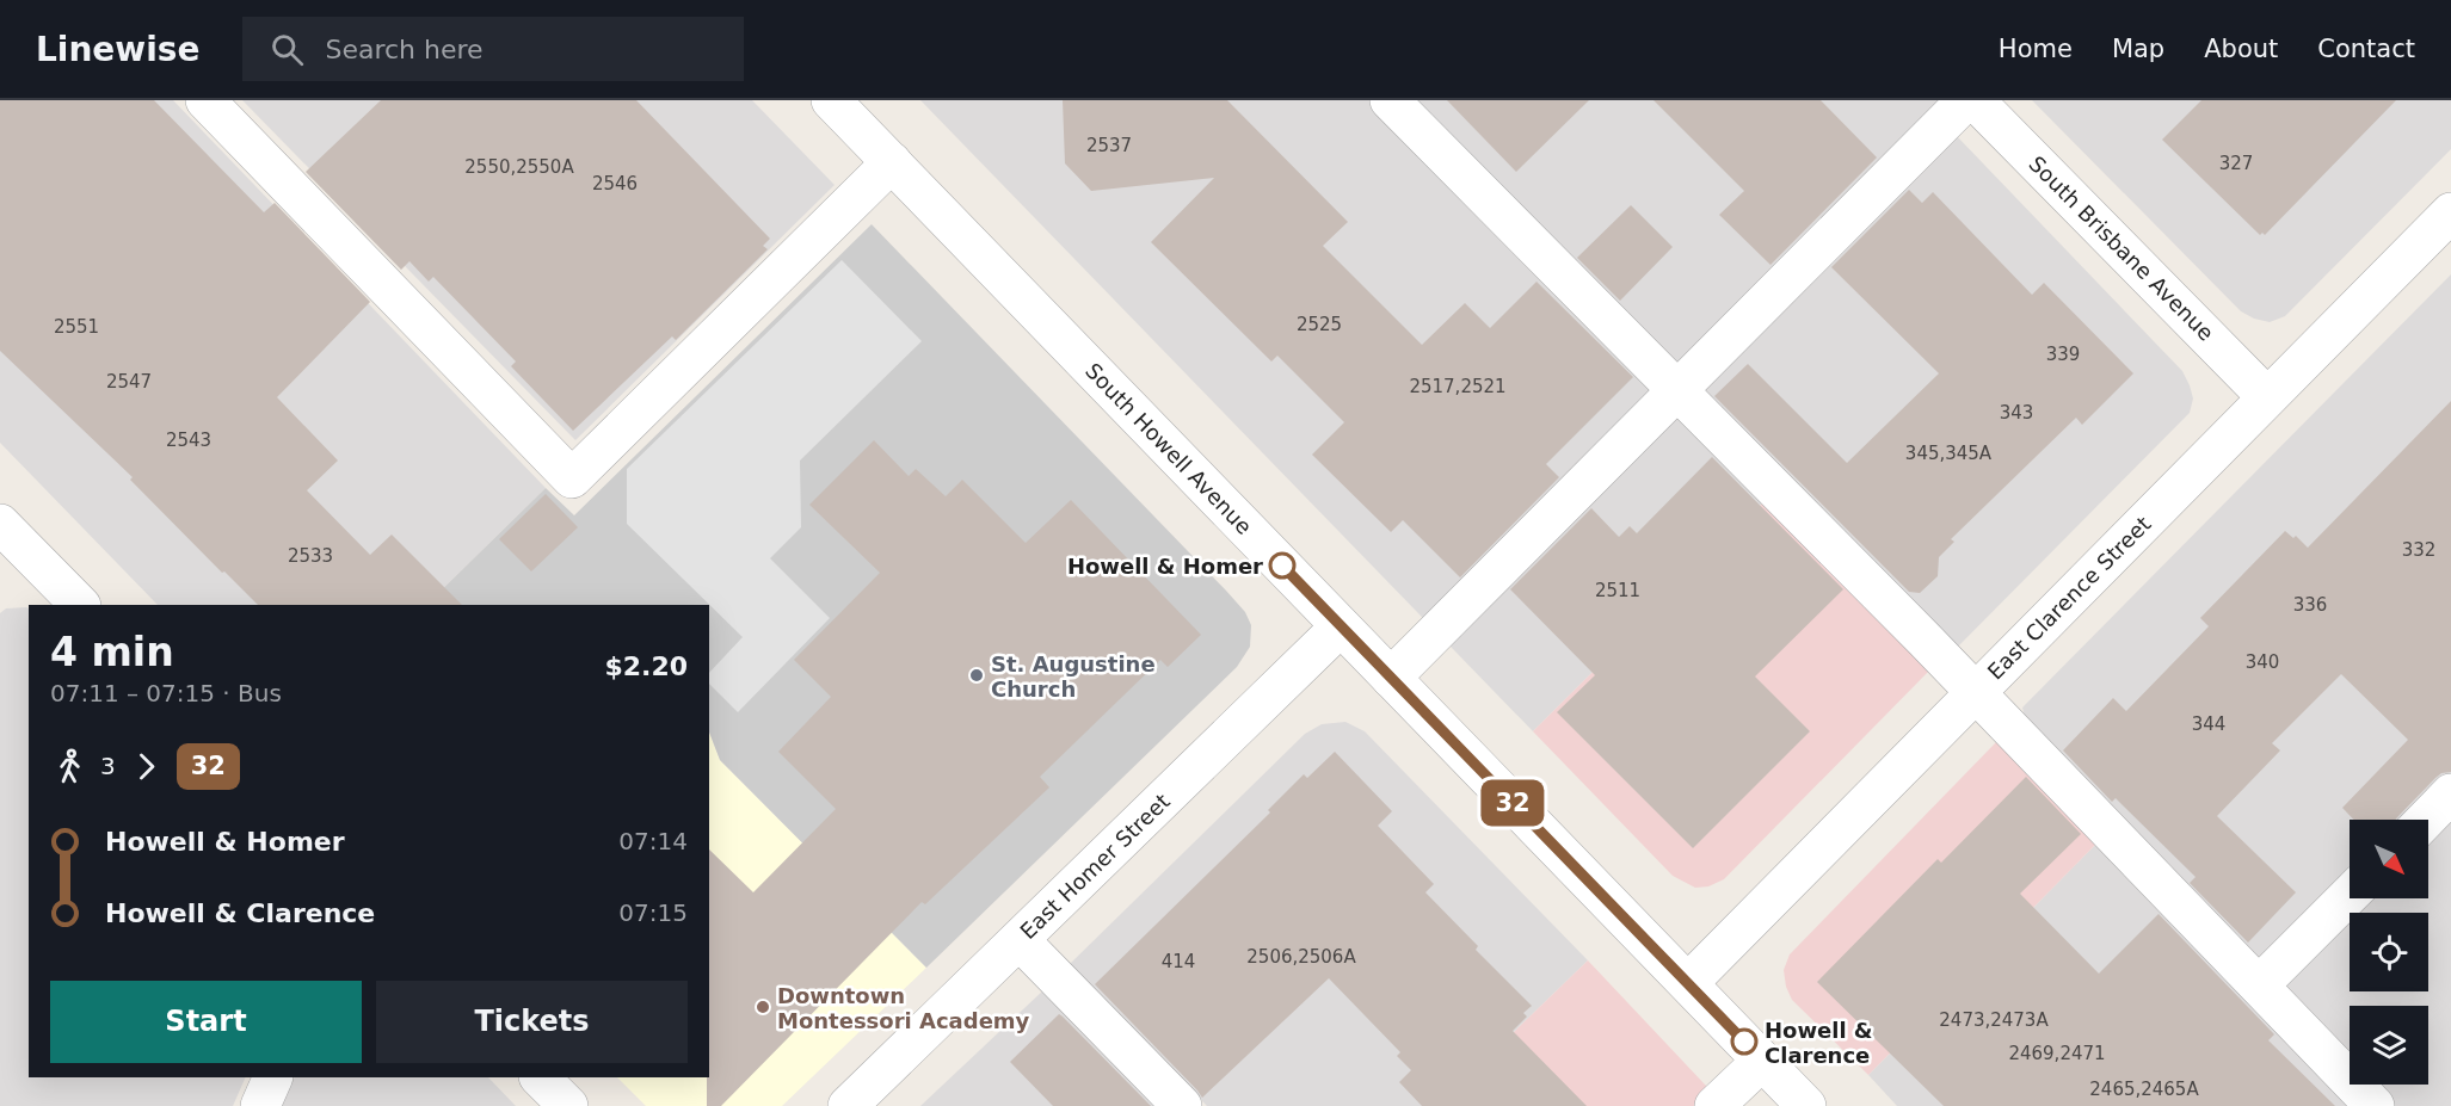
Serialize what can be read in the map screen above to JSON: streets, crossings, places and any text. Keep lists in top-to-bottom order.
{
  "streets": {
    "street": [
      "South Brisbane Avenue",
      "South Howell Avenue",
      "East Clarence Street",
      "East Homer Street"
    ]
  },
  "crossings": [
    ["South Brisbane Avenue", "East Clarence Street"],
    ["South Howell Avenue", "East Clarence Street"],
    ["South Howell Avenue", "East Homer Street"]
  ],
  "places": [
    "Howell & Homer",
    "St. Augustine Church",
    "Downtown Montessori Academy",
    "Howell & Clarence"
  ],
  "lines": ["bus line 32"],
  "house_numbers": [
    "2537",
    "327",
    "2550,2550A",
    "2546",
    "2525",
    "2551",
    "339",
    "2547",
    "2517,2521",
    "343",
    "2543",
    "345,345A",
    "332",
    "2533",
    "2511",
    "336",
    "340",
    "344",
    "2506,2506A",
    "414",
    "2473,2473A",
    "2469,2471",
    "2465,2465A"
  ],
  "north": "bottom right",
  "page": {
    "header": "Linewise",
    "search": "Search here",
    "nav": [
      "Home",
      "Map",
      "About",
      "Contact"
    ],
    "on_map": "32",
    "heading": ["4 min", "07:11 – 07:15 · Bus", "$2.20"],
    "legs": ["3", "32"],
    "list": [
      {
        "name": "Howell & Homer",
        "value": "07:14"
      },
      {
        "name": "Howell & Clarence",
        "value": "07:15"
      }
    ],
    "buttons": ["Start", "Tickets"]
  }
}
